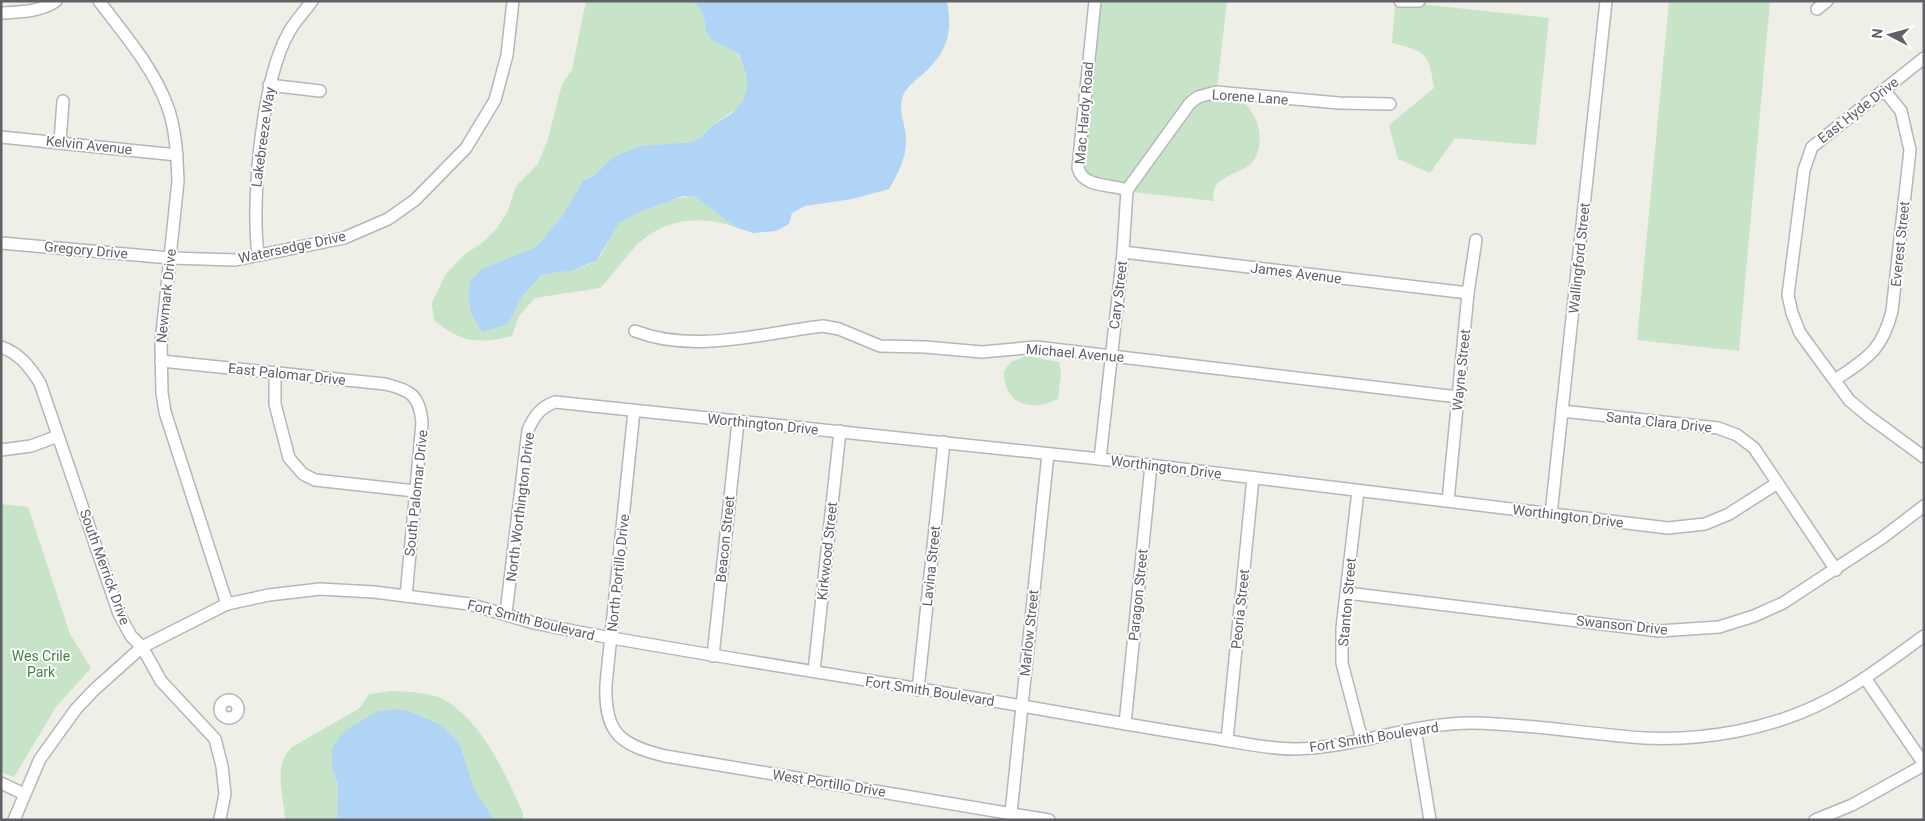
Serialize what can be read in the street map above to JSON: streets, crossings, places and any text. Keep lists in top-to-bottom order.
{
  "streets": {
    "street": [
      "Lorene Lane",
      "East Hyde Drive",
      "Mac Hardy Road",
      "Lakebreeze Way",
      "Kelvin Avenue",
      "Everest Street",
      "Watersedge Drive",
      "Gregory Drive",
      "Wallingford Street",
      "James Avenue",
      "Cary Street",
      "Newmark Drive",
      "Michael Avenue",
      "Wayne Street",
      "East Palomar Drive",
      "Santa Clara Drive",
      "Worthington Drive",
      "South Palomar Drive",
      "North Worthington Drive",
      "Beacon Street",
      "Kirkwood Street",
      "Lavina Street",
      "South Merrick Drive",
      "North Portillo Drive",
      "Paragon Street",
      "Stanton Street",
      "Peoria Street",
      "Fort Smith Boulevard",
      "Swanson Drive",
      "Marlow Street",
      "West Portillo Drive"
    ]
  },
  "crossings": [
    ["Lorene Lane", "Mac Hardy Road"],
    ["Lorene Lane", "Cary Street"],
    ["East Hyde Drive", "Everest Street"],
    ["Mac Hardy Road", "Cary Street"],
    ["Lakebreeze Way", "Watersedge Drive"],
    ["Kelvin Avenue", "Newmark Drive"],
    ["Watersedge Drive", "Gregory Drive"],
    ["Watersedge Drive", "Newmark Drive"],
    ["Gregory Drive", "Newmark Drive"],
    ["Wallingford Street", "Santa Clara Drive"],
    ["Wallingford Street", "Worthington Drive"],
    ["James Avenue", "Cary Street"],
    ["James Avenue", "Wayne Street"],
    ["Cary Street", "Michael Avenue"],
    ["Cary Street", "Worthington Drive"],
    ["Newmark Drive", "East Palomar Drive"],
    ["Newmark Drive", "Fort Smith Boulevard"],
    ["Michael Avenue", "Wayne Street"],
    ["Wayne Street", "Worthington Drive"],
    ["East Palomar Drive", "South Palomar Drive"],
    ["Santa Clara Drive", "Worthington Drive"],
    ["Santa Clara Drive", "Swanson Drive"],
    ["Worthington Drive", "North Worthington Drive"],
    ["Worthington Drive", "Beacon Street"],
    ["Worthington Drive", "Kirkwood Street"],
    ["Worthington Drive", "Lavina Street"],
    ["Worthington Drive", "North Portillo Drive"],
    ["Worthington Drive", "Paragon Street"],
    ["Worthington Drive", "Stanton Street"],
    ["Worthington Drive", "Peoria Street"],
    ["Worthington Drive", "Marlow Street"],
    ["South Palomar Drive", "Fort Smith Boulevard"],
    ["North Worthington Drive", "Fort Smith Boulevard"],
    ["Beacon Street", "Fort Smith Boulevard"],
    ["Kirkwood Street", "Fort Smith Boulevard"],
    ["Lavina Street", "Fort Smith Boulevard"],
    ["South Merrick Drive", "Fort Smith Boulevard"],
    ["North Portillo Drive", "Fort Smith Boulevard"],
    ["North Portillo Drive", "West Portillo Drive"],
    ["Paragon Street", "Fort Smith Boulevard"],
    ["Stanton Street", "Fort Smith Boulevard"],
    ["Stanton Street", "Swanson Drive"],
    ["Peoria Street", "Fort Smith Boulevard"],
    ["Fort Smith Boulevard", "Marlow Street"],
    ["Marlow Street", "West Portillo Drive"]
  ],
  "parks": ["Wes Crile Park"],
  "north": "left"
}
